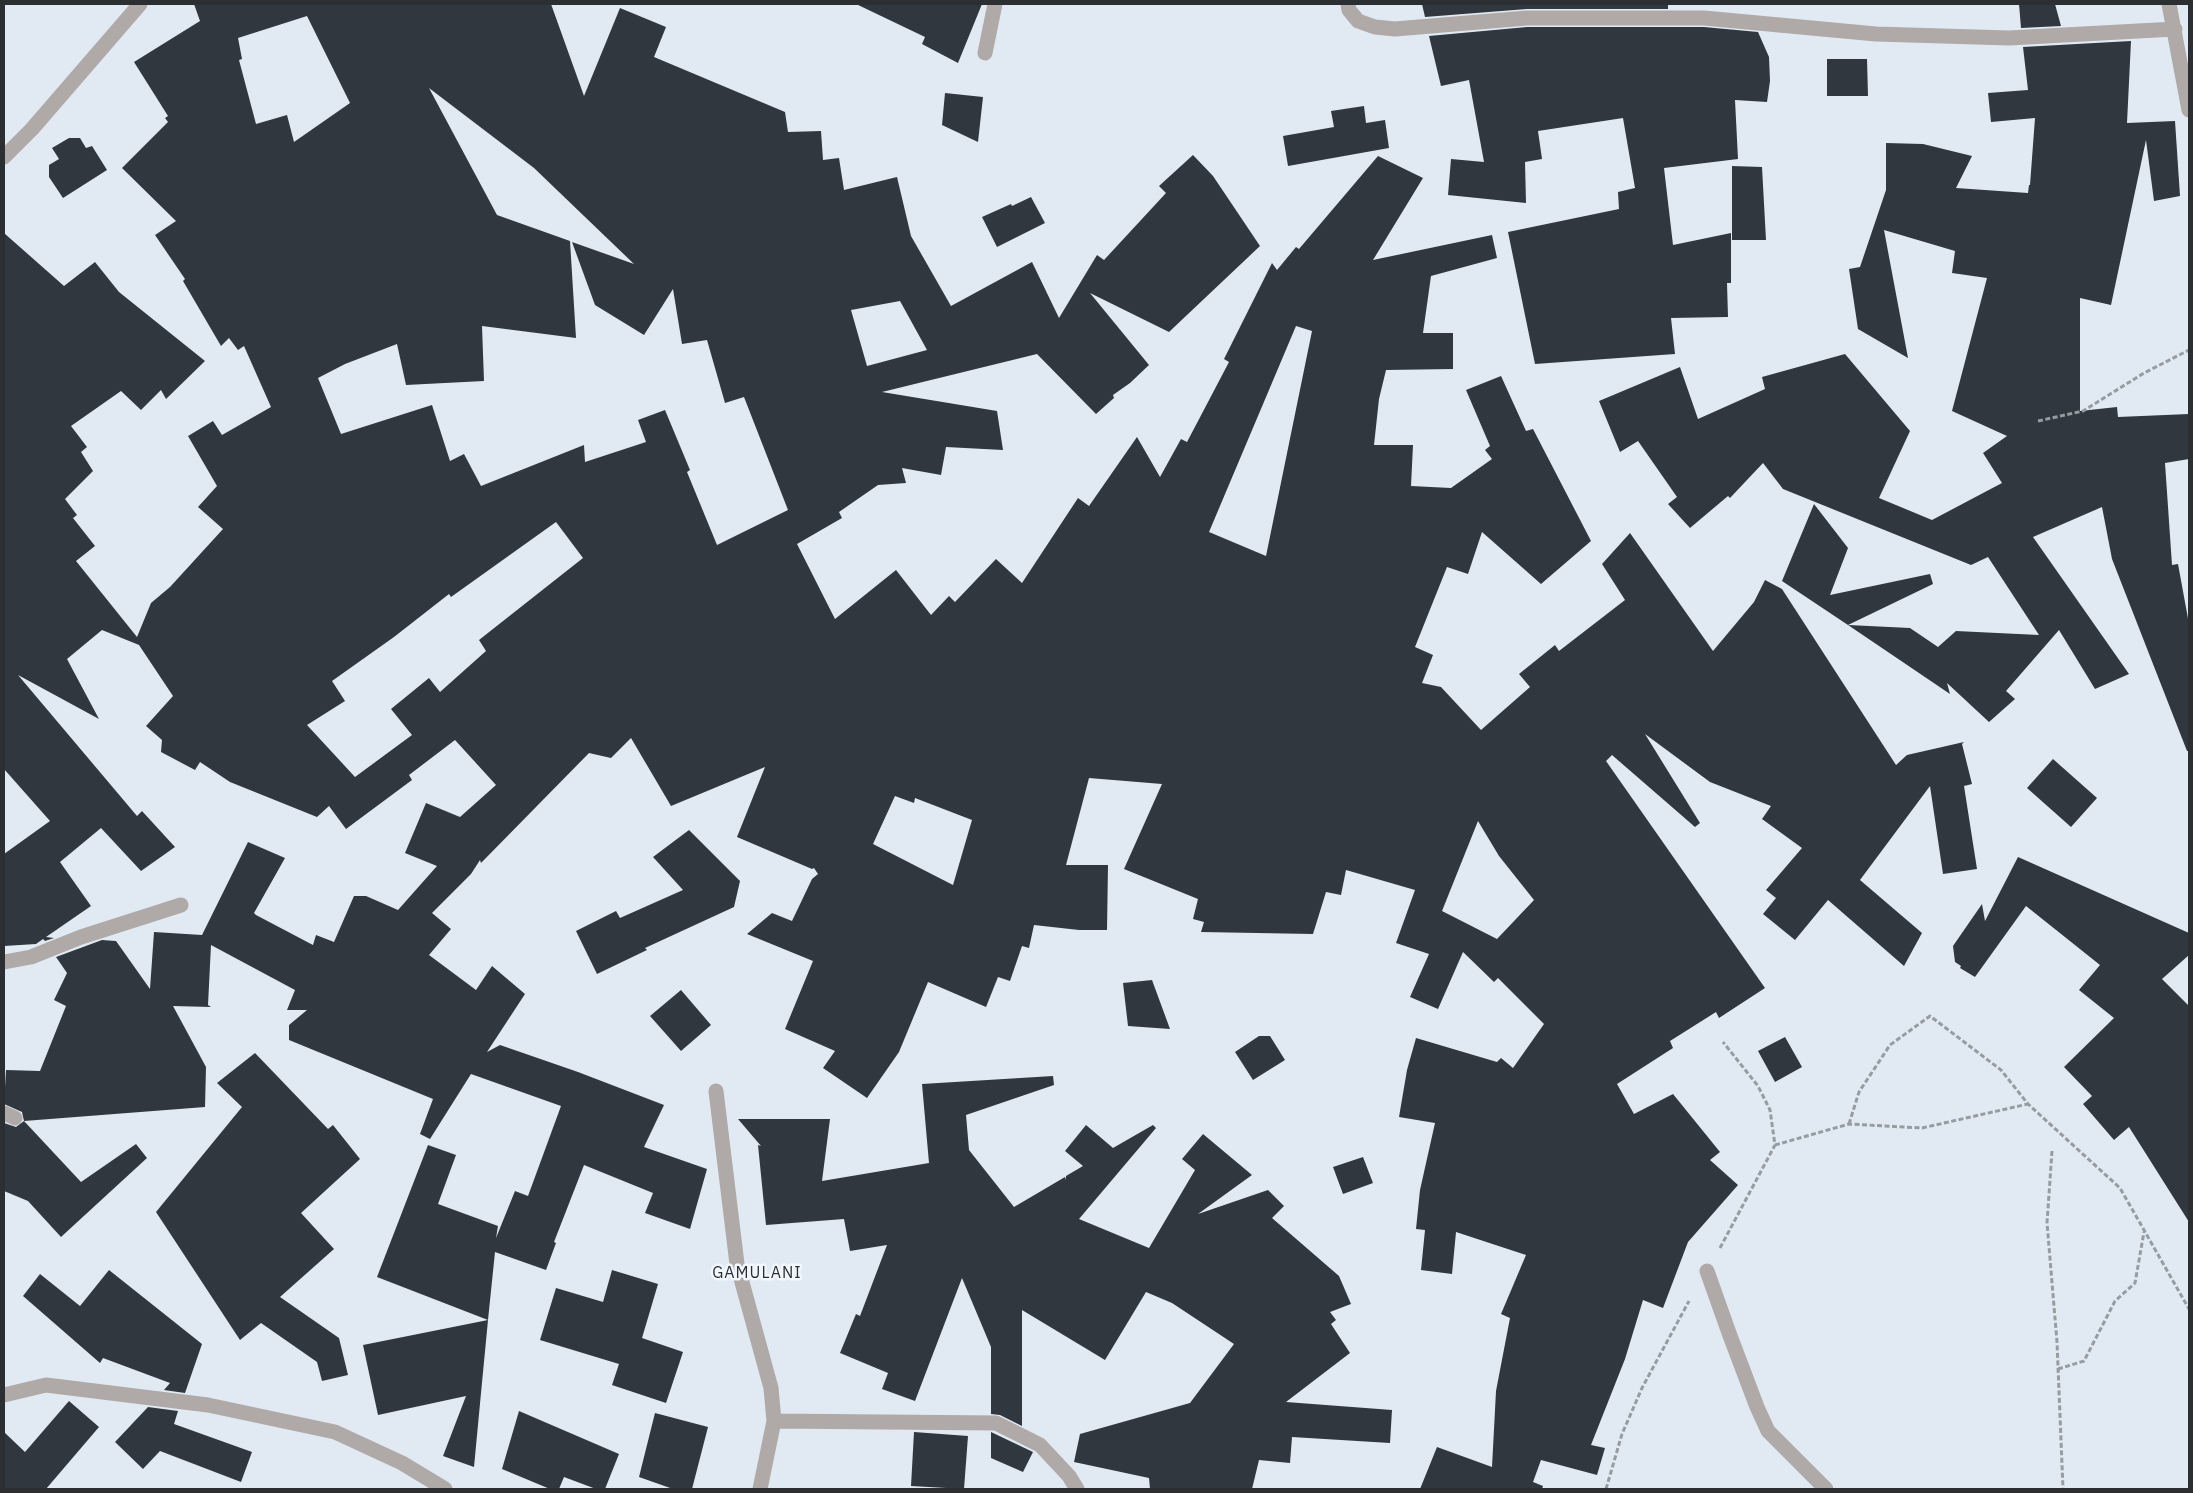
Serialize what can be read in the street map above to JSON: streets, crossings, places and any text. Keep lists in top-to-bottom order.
{
  "districts": ["GAMULANI"]
}
